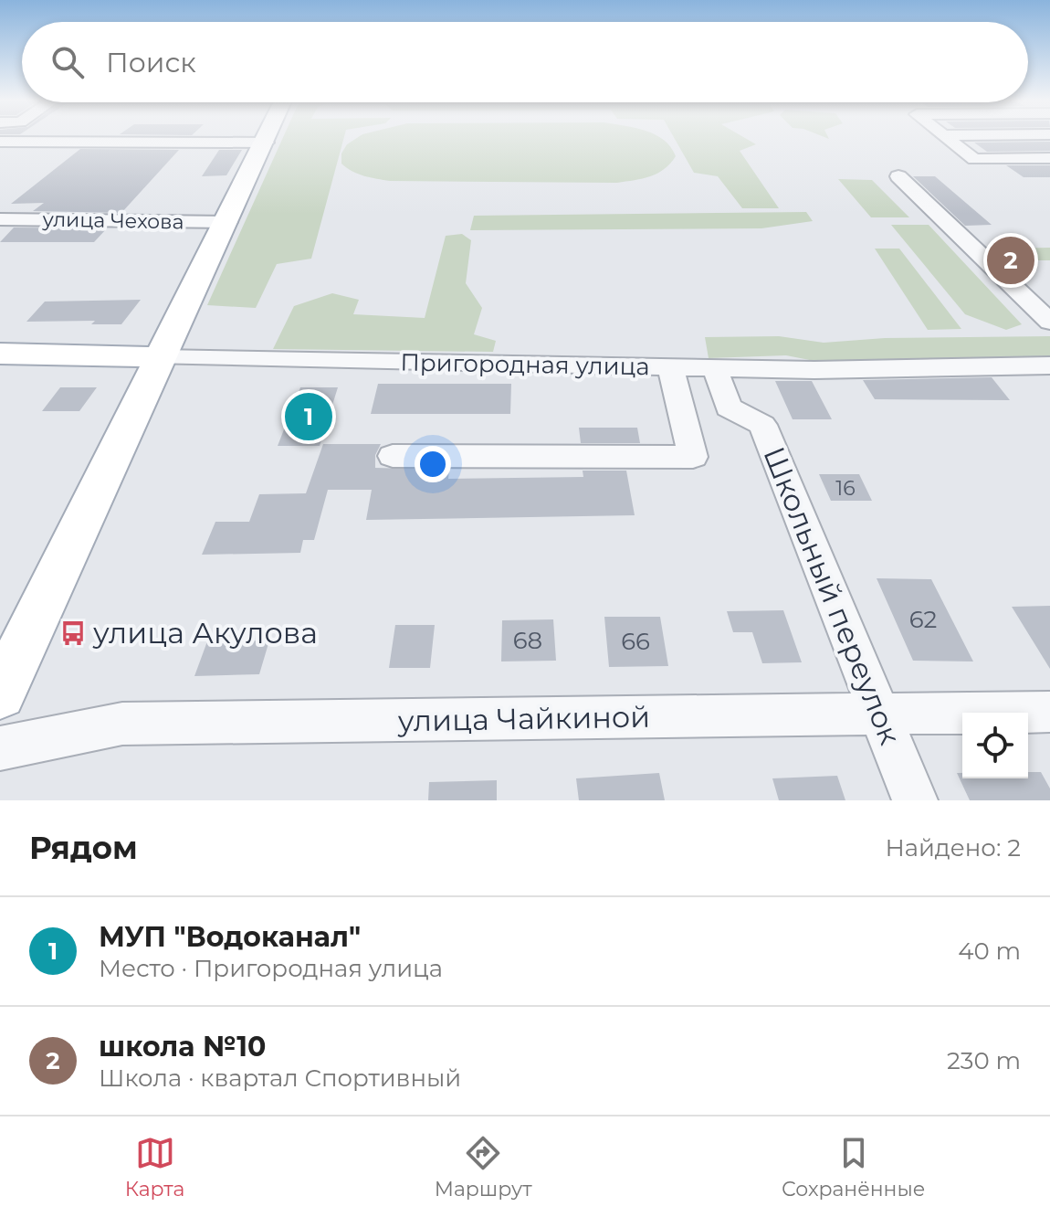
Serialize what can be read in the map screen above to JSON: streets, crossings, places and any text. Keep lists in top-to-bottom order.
{
  "streets": {
    "main road": ["Пригородная улица"],
    "street": ["улица Чехова", "Школьный переулок", "улица Чайкиной"]
  },
  "crossings": [
    ["Пригородная улица", "Школьный переулок"],
    ["Школьный переулок", "улица Чайкиной"]
  ],
  "places": {
    "bus stop": ["улица Акулова"]
  },
  "house_numbers": [
    "16",
    "62",
    "68",
    "66"
  ],
  "page": {
    "search": "Поиск",
    "pins": ["2", "1"],
    "heading": ["Рядом", "Найдено: 2"],
    "list": [
      {
        "mark": "1",
        "name": "МУП \"Водоканал\"",
        "note": "Место · Пригородная улица",
        "value": "40 m"
      },
      {
        "mark": "2",
        "name": "школа №10",
        "note": "Школа · квартал Спортивный",
        "value": "230 m"
      }
    ],
    "nav": ["Карта", "Маршрут", "Сохранённые"]
  }
}
